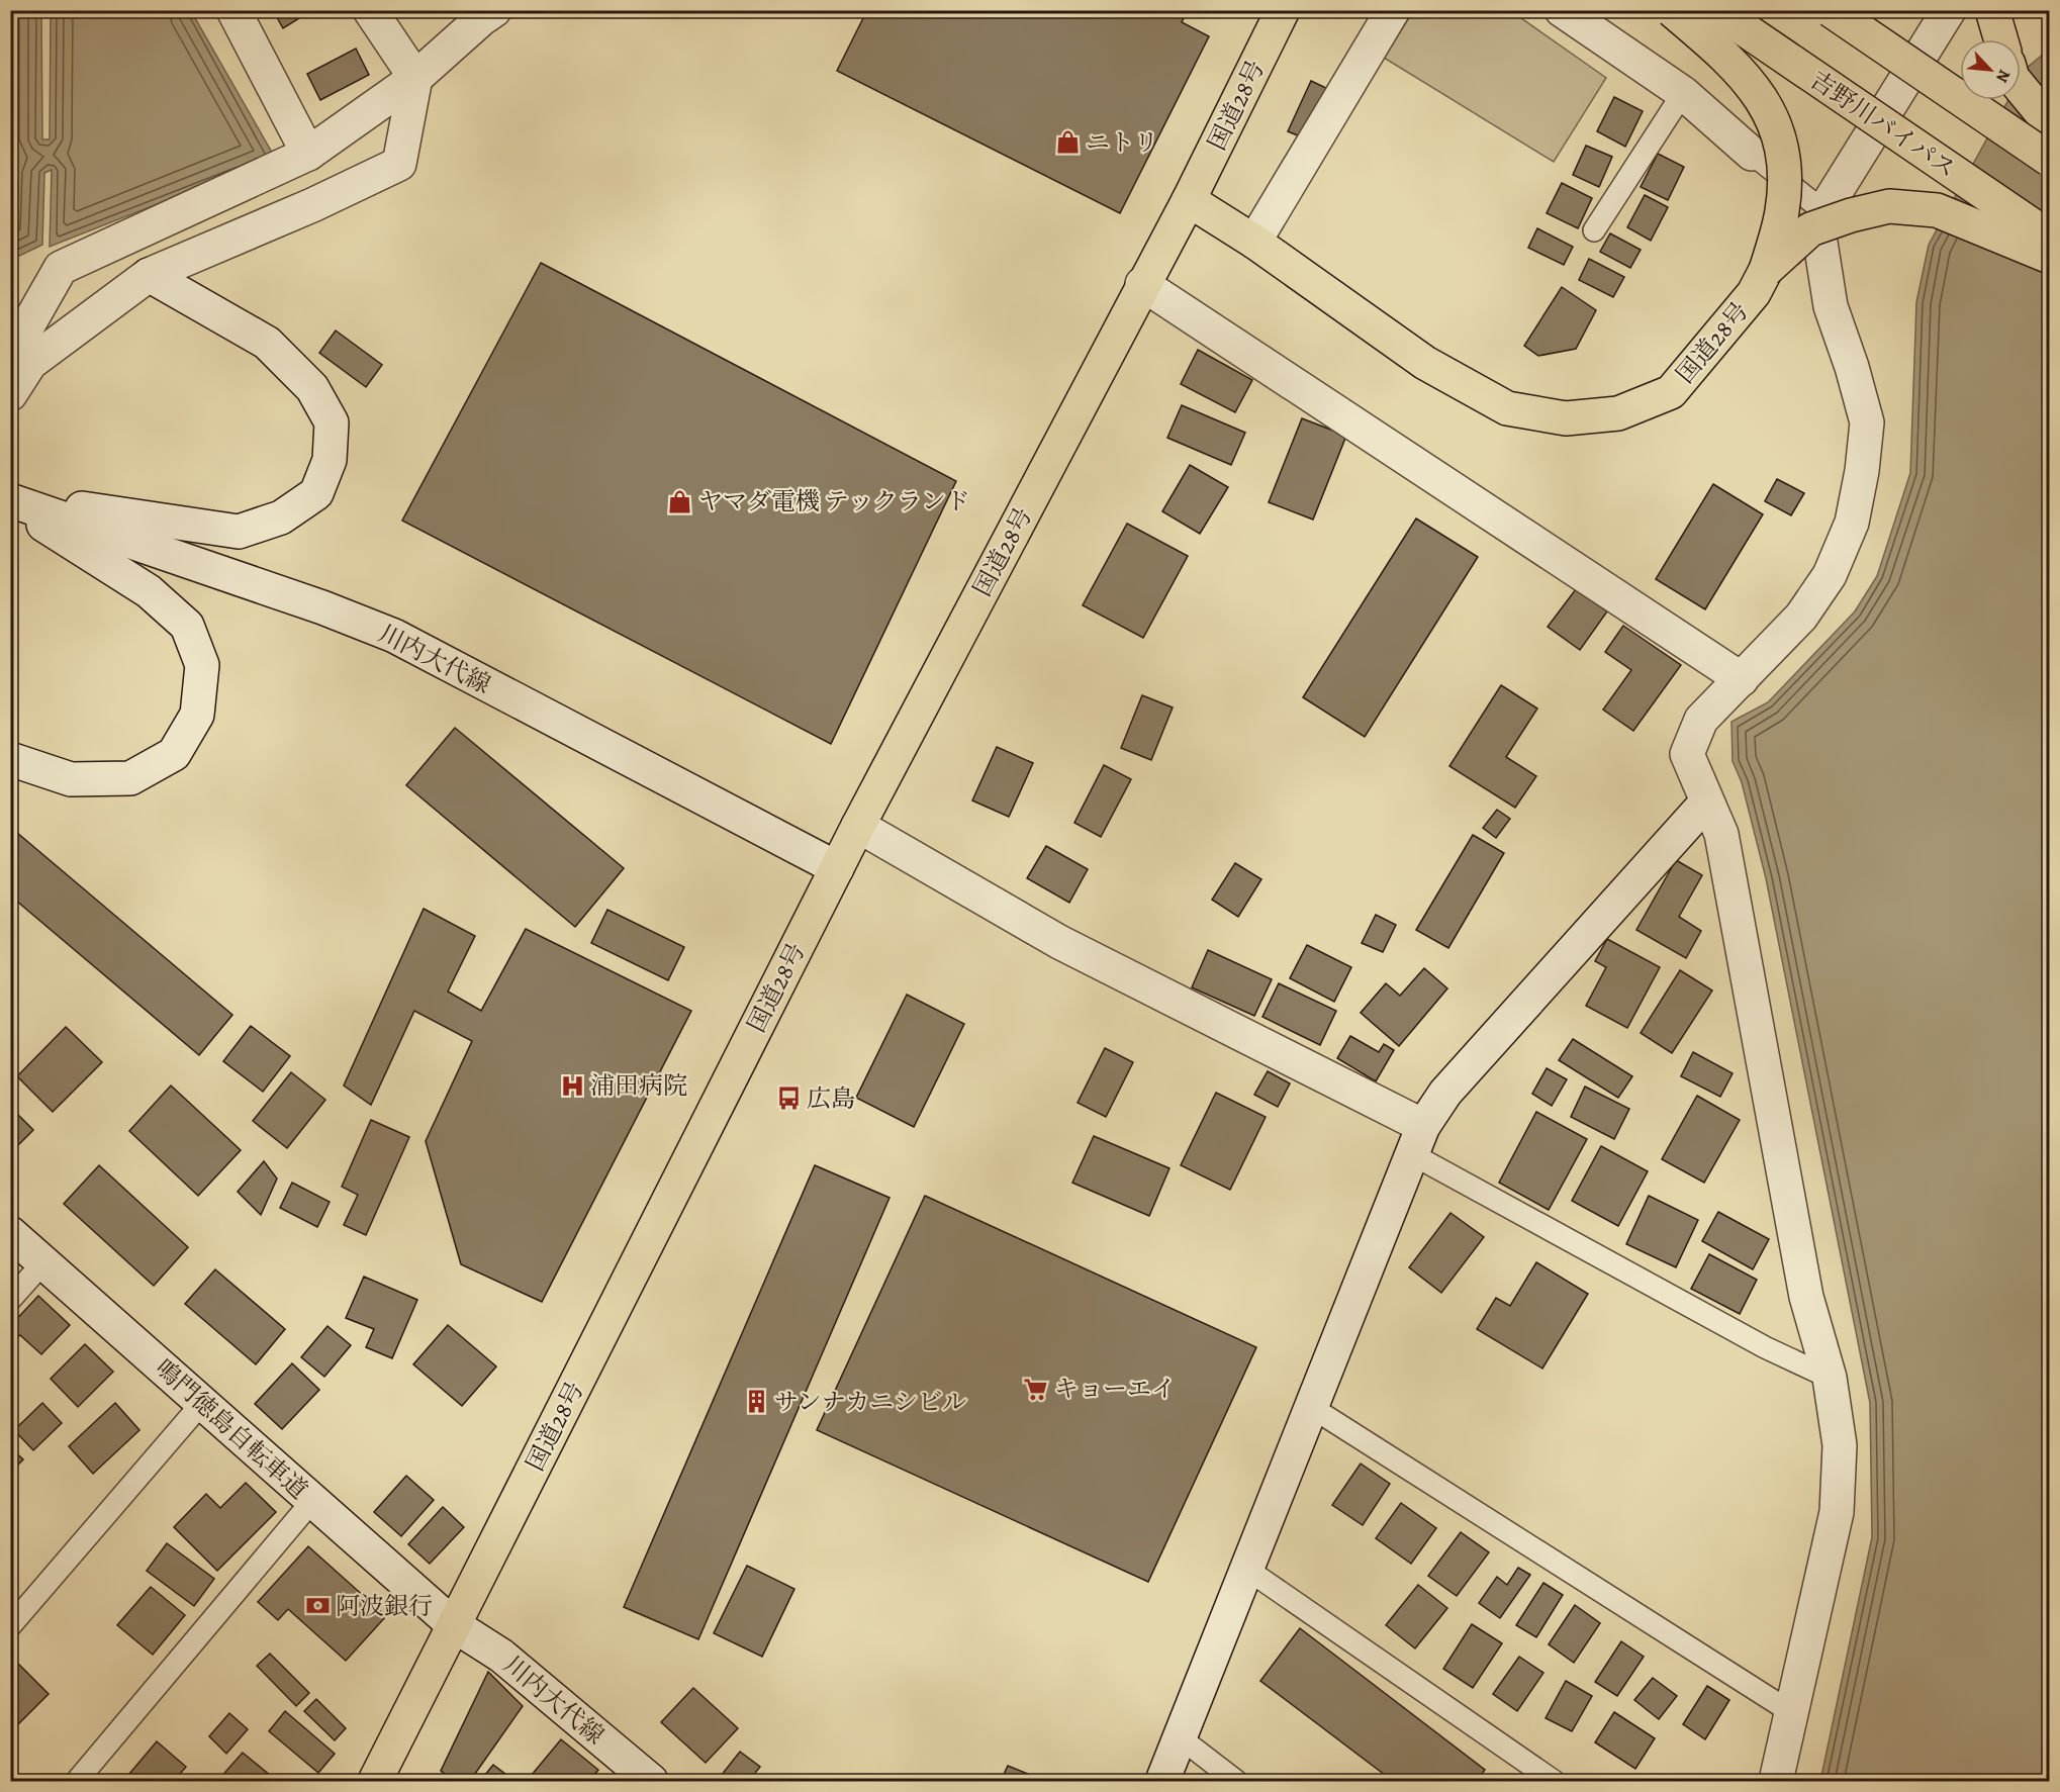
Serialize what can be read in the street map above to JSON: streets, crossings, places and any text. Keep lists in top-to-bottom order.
{
  "streets": {
    "highway": ["国道28号", "吉野川バイパス"],
    "street": ["川内大代線", "鳴門徳島自転車道"]
  },
  "crossings": [
    ["国道28号", "川内大代線"],
    ["国道28号", "鳴門徳島自転車道"],
    ["川内大代線", "鳴門徳島自転車道"]
  ],
  "places": {
    "shop": ["ニトリ", "ヤマダ電機 テックランド"],
    "hospital": ["浦田病院"],
    "bus stop": ["広島"],
    "supermarket": ["キョーエイ"],
    "building": ["サンナカニシビル"],
    "bank": ["阿波銀行"]
  },
  "north": "bottom right"
}
